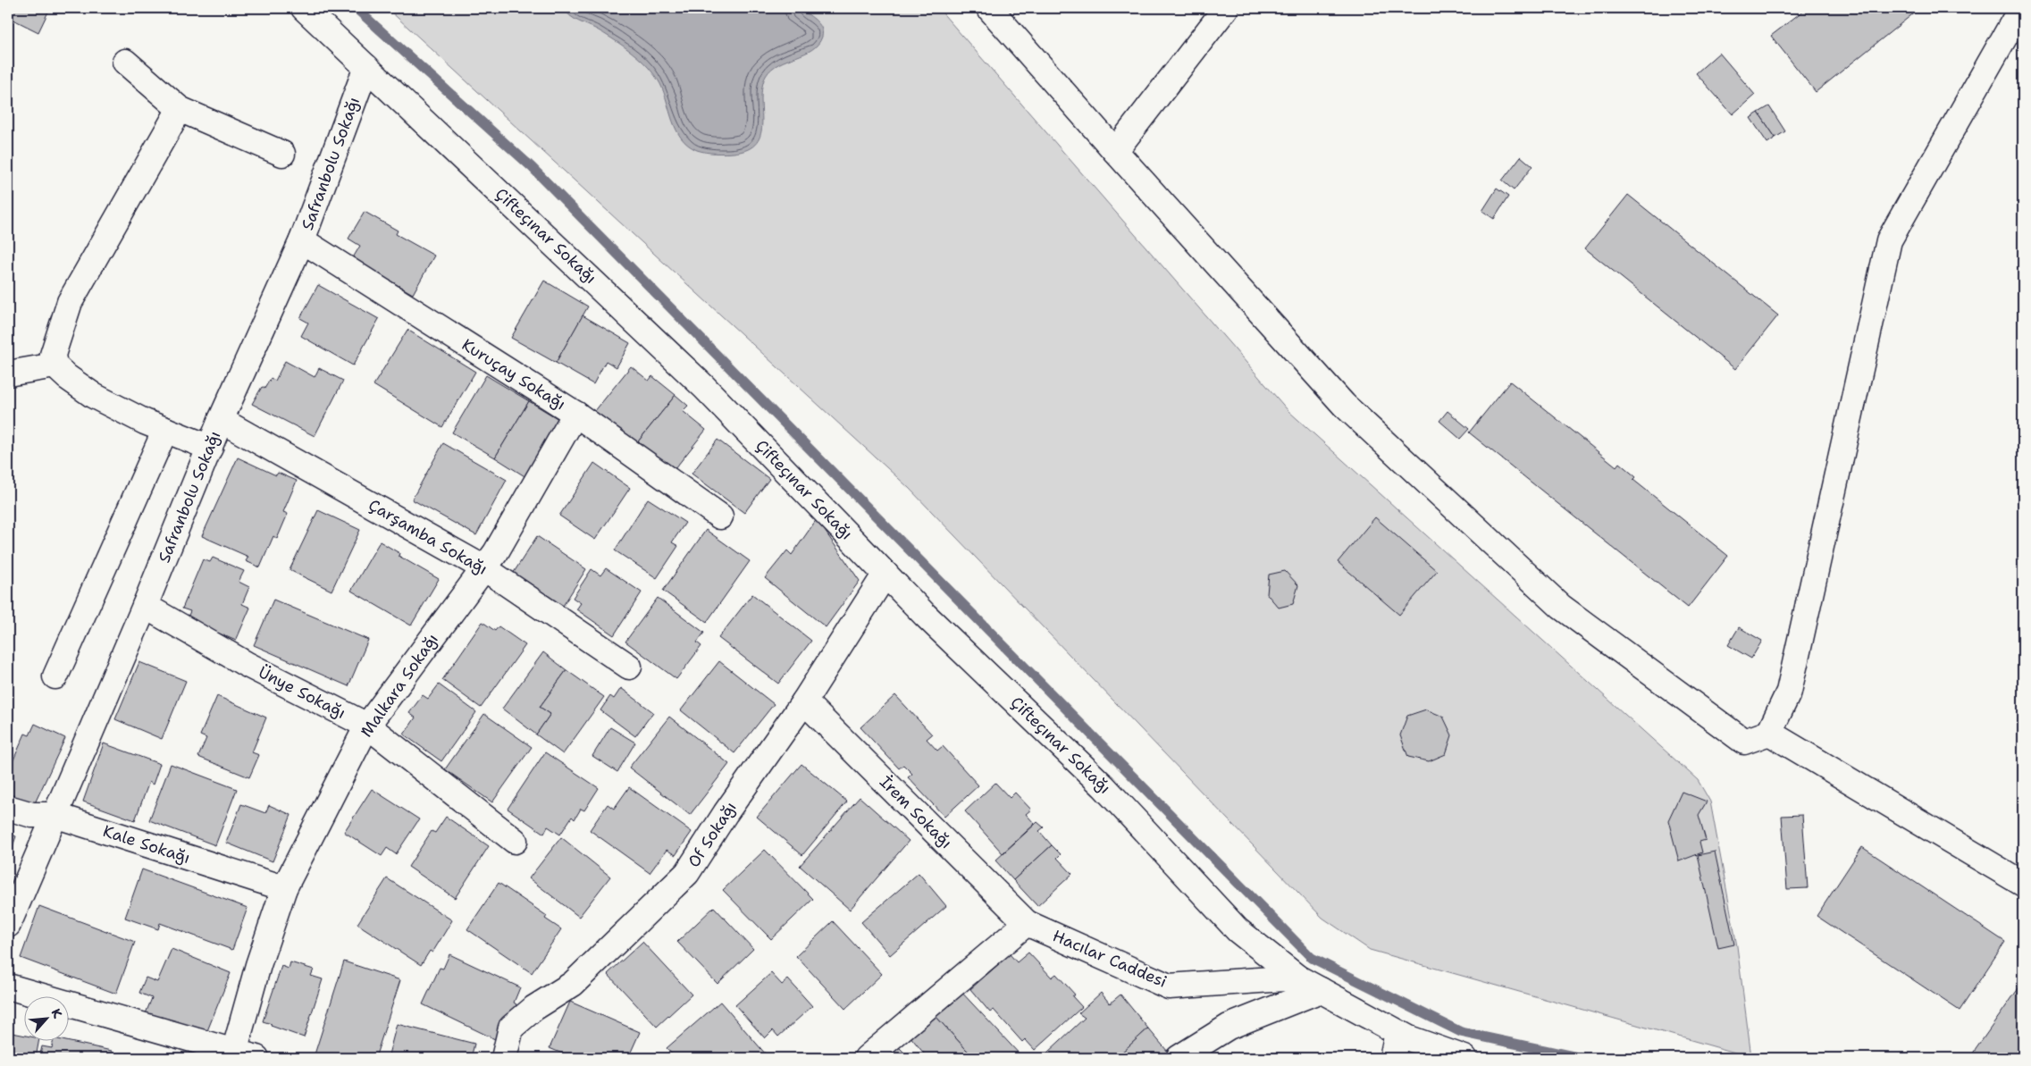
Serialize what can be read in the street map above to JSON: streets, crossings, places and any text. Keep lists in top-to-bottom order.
{
  "streets": {
    "street": [
      "Safranbolu Sokağı",
      "Çifteçınar Sokağı",
      "Kuruçay Sokağı",
      "Çarşamba Sokağı",
      "Malkara Sokağı",
      "Ünye Sokağı",
      "İrem Sokağı",
      "Of Sokağı",
      "Kale Sokağı",
      "Hacılar Caddesi"
    ]
  },
  "crossings": [
    ["Safranbolu Sokağı", "Çifteçınar Sokağı"],
    ["Safranbolu Sokağı", "Kuruçay Sokağı"],
    ["Safranbolu Sokağı", "Çarşamba Sokağı"],
    ["Safranbolu Sokağı", "Ünye Sokağı"],
    ["Safranbolu Sokağı", "Kale Sokağı"],
    ["Çifteçınar Sokağı", "Of Sokağı"],
    ["Çifteçınar Sokağı", "Hacılar Caddesi"],
    ["Kuruçay Sokağı", "Malkara Sokağı"],
    ["Çarşamba Sokağı", "Malkara Sokağı"],
    ["Malkara Sokağı", "Ünye Sokağı"],
    ["Malkara Sokağı", "Kale Sokağı"],
    ["İrem Sokağı", "Of Sokağı"],
    ["İrem Sokağı", "Hacılar Caddesi"]
  ],
  "north": "top right"
}
